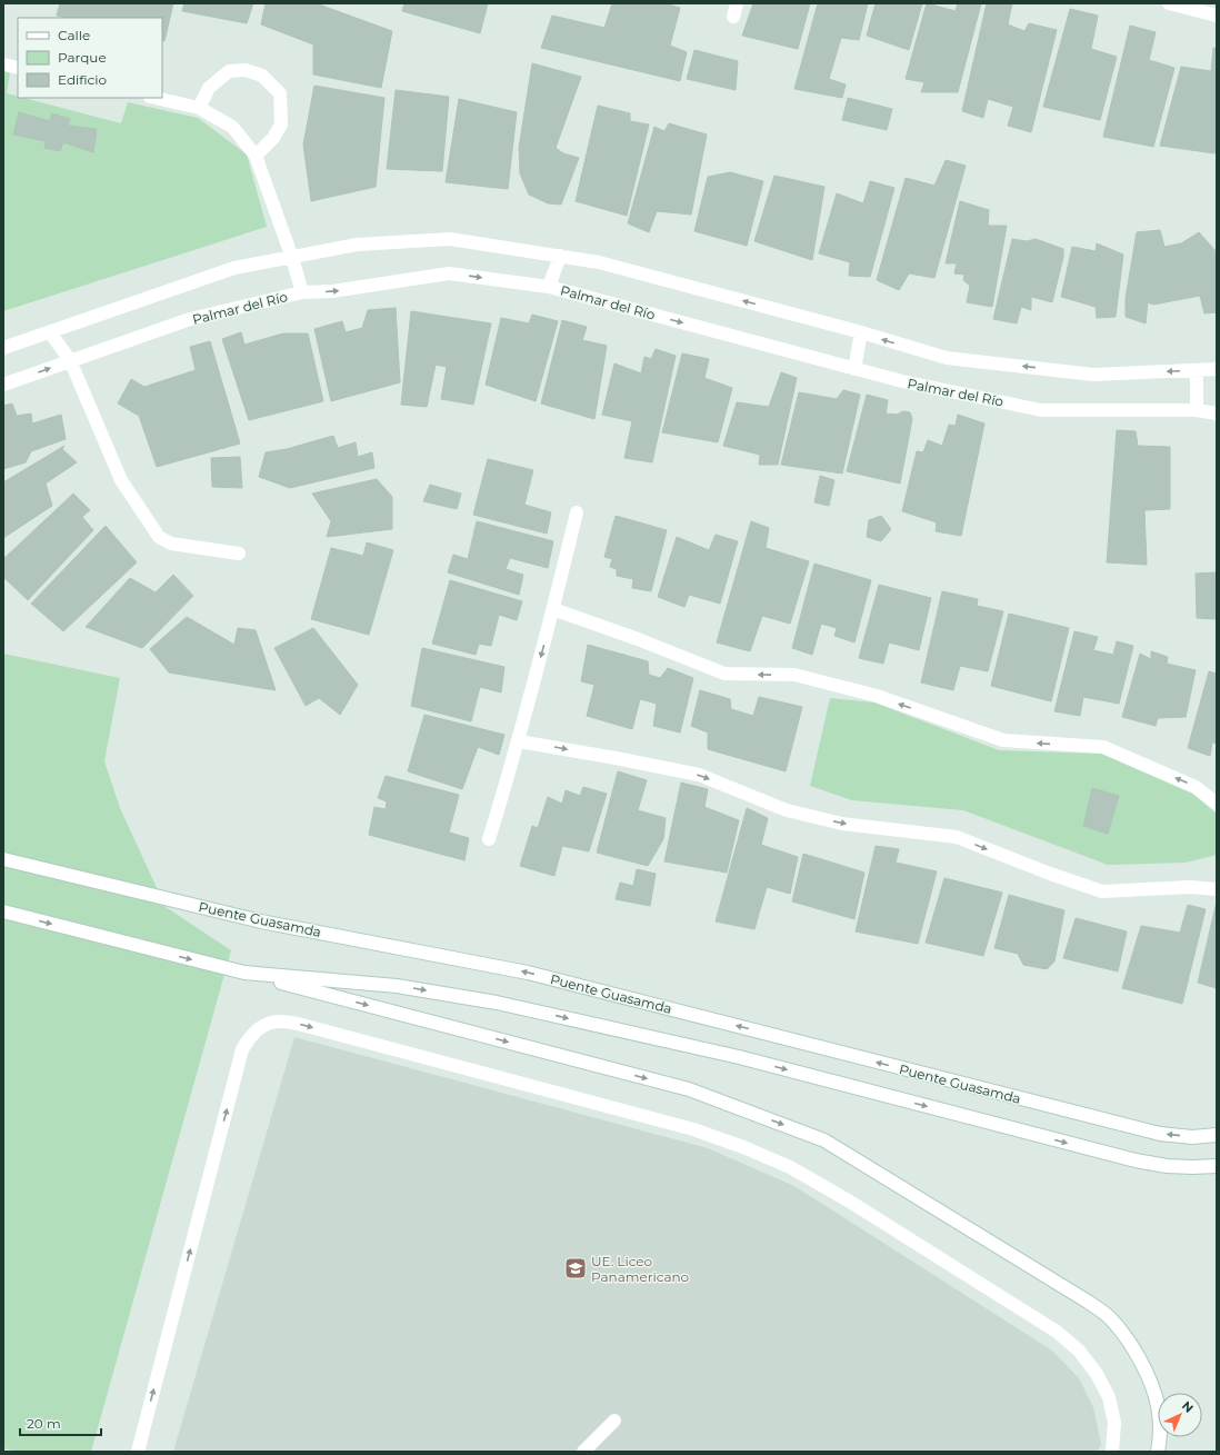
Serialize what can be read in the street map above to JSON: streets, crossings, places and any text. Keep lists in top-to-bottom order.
{
  "streets": {
    "street": ["Palmar del Río", "Puente Guasamda"]
  },
  "places": {
    "school or university": ["UE. Liceo Panamericano"]
  },
  "legend": ["Calle", "Parque", "Edificio"],
  "scale_bar": "20 m",
  "north": "top right"
}
